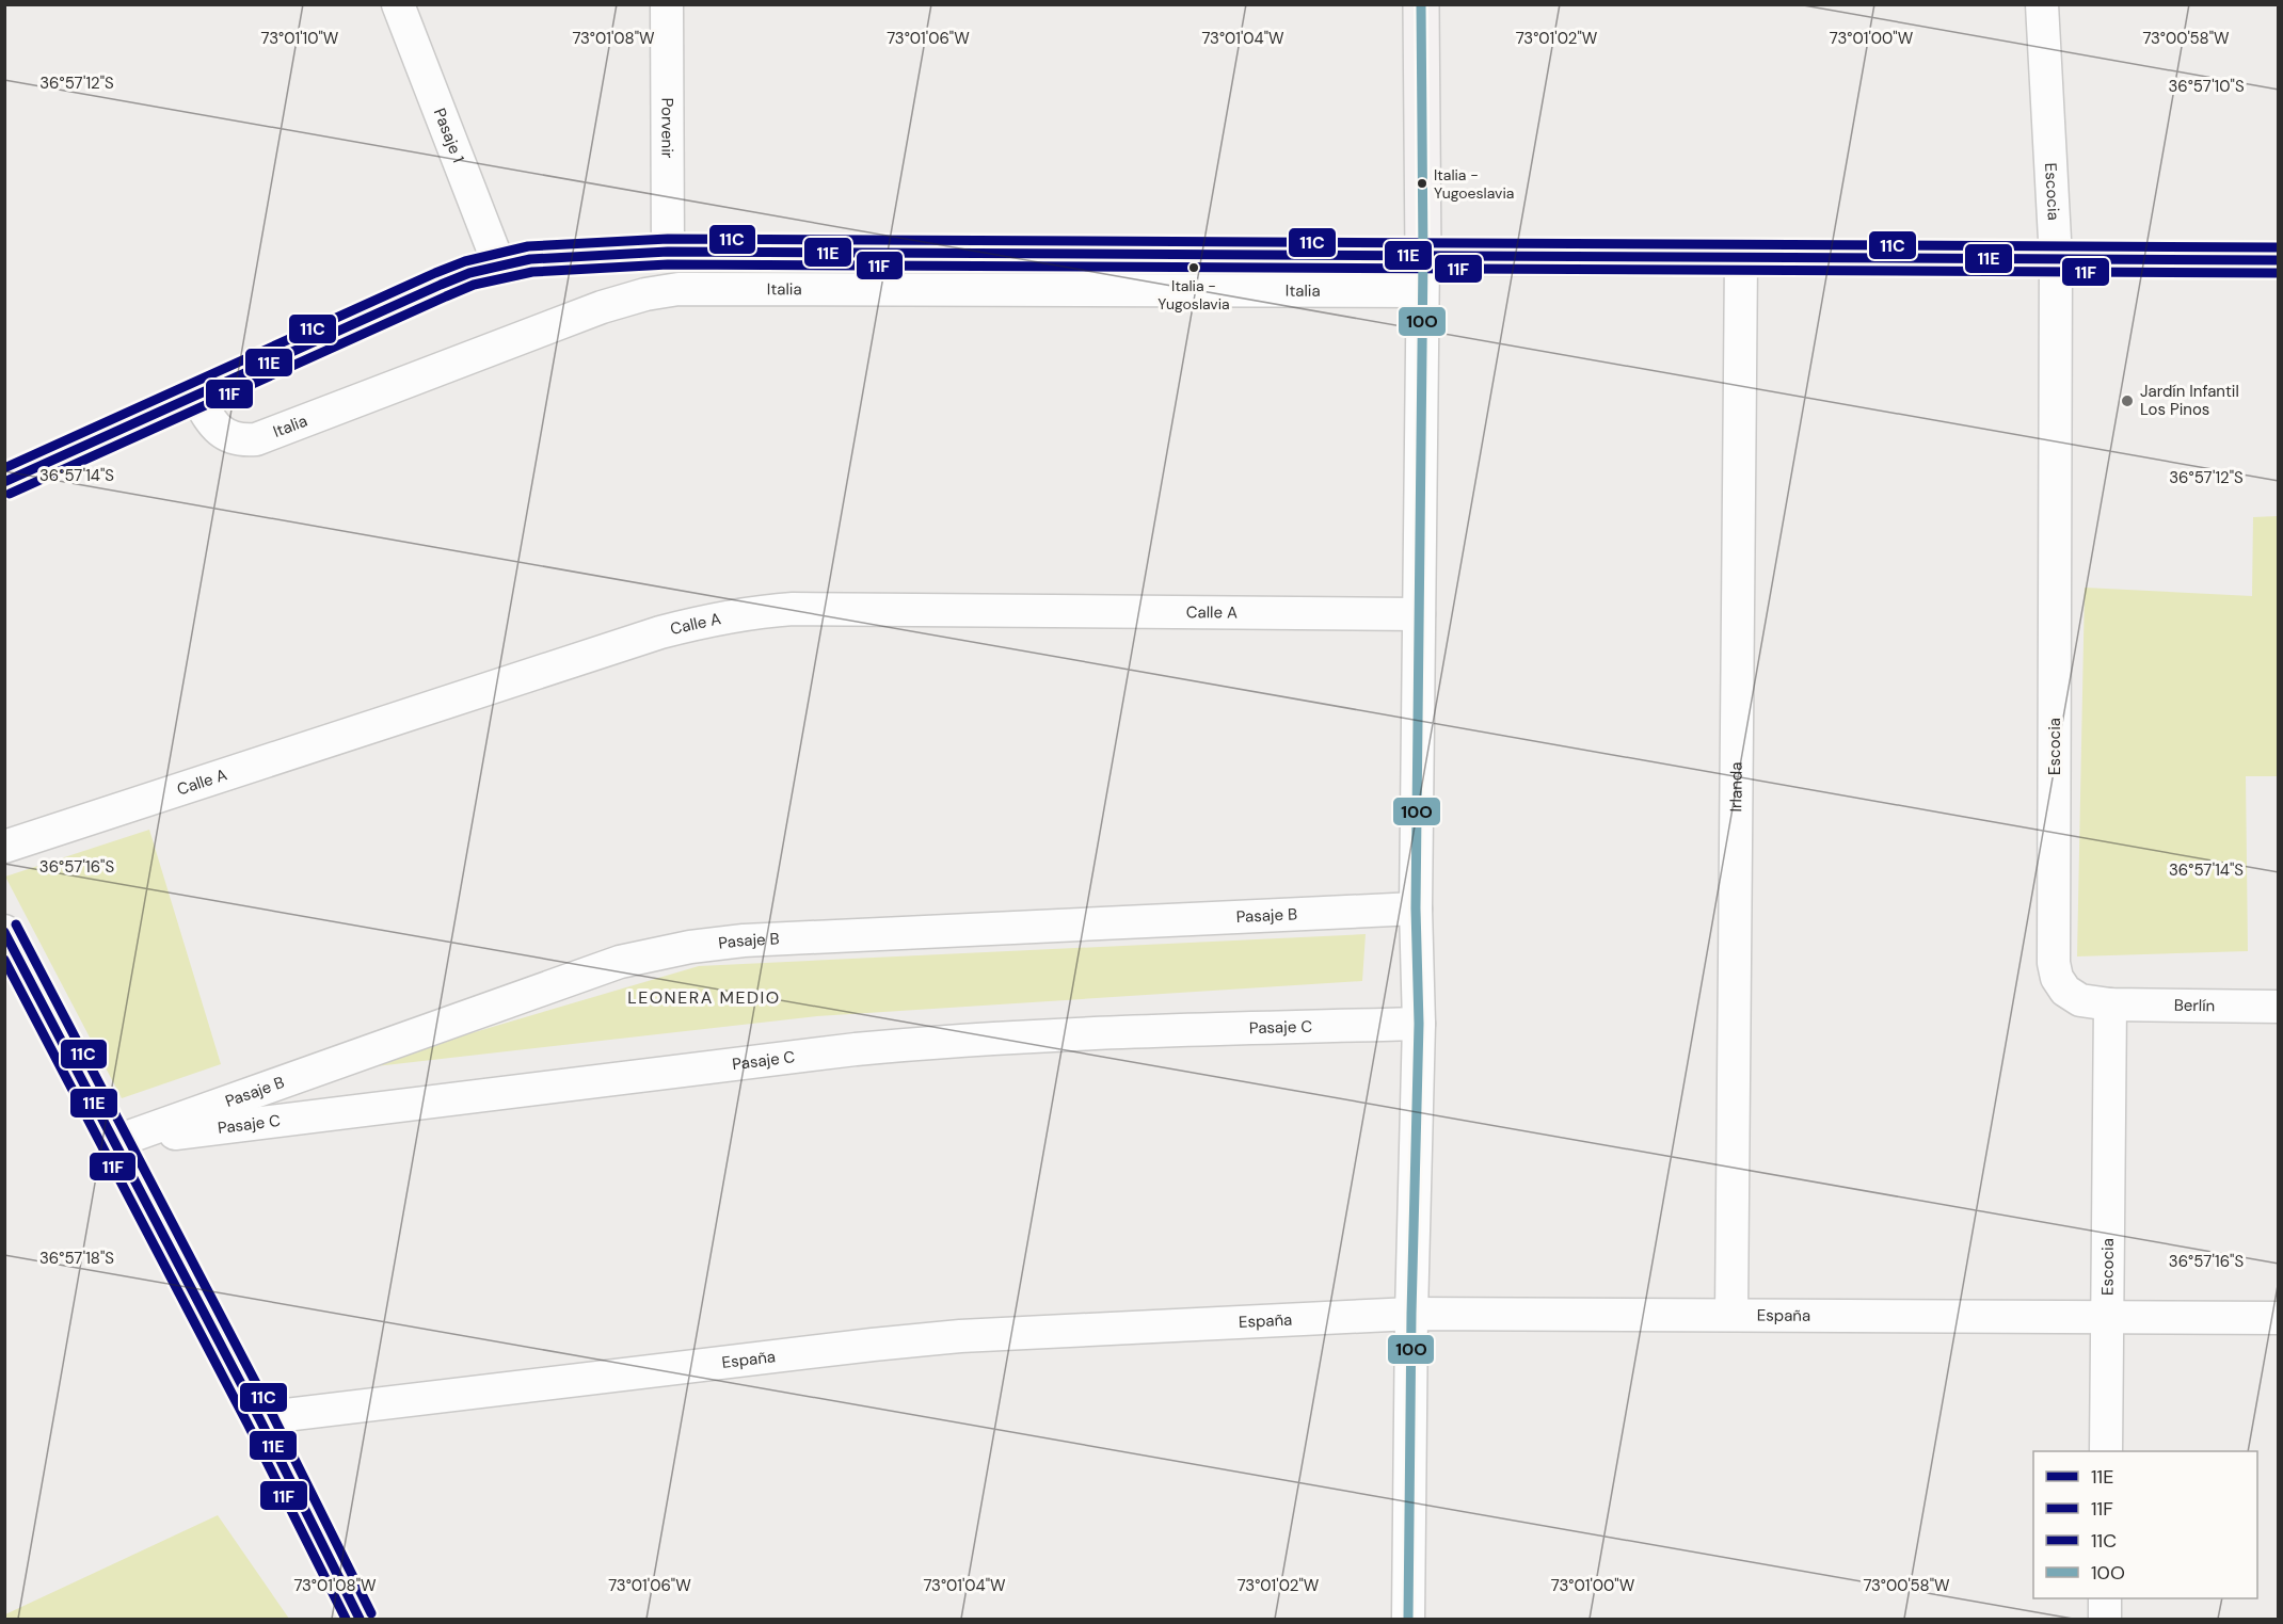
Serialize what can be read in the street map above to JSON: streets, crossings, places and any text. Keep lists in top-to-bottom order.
{
  "streets": {
    "street": [
      "Porvenir",
      "Pasaje 1",
      "Escocia",
      "Italia",
      "Calle A",
      "Irlanda",
      "Pasaje B",
      "Berlín",
      "Pasaje C",
      "España"
    ]
  },
  "crossings": [
    ["Porvenir", "Italia"],
    ["Pasaje 1", "Italia"],
    ["Escocia", "Italia"],
    ["Escocia", "Berlín"],
    ["Escocia", "España"],
    ["Italia", "Irlanda"],
    ["Irlanda", "España"],
    ["Pasaje B", "Pasaje C"]
  ],
  "districts": ["LEONERA MEDIO"],
  "places": ["Italia - Yugoeslavia", "Italia - Yugoslavia", "Jardín Infantil Los Pinos"],
  "lines": [
    "transit line 10O",
    "transit line 11C",
    "transit line 11E",
    "transit line 11F"
  ],
  "legend": [
    "11E",
    "11F",
    "11C",
    "10O"
  ],
  "coordinates": [
    "73°01'10\"W",
    "73°01'08\"W",
    "73°01'06\"W",
    "73°01'04\"W",
    "73°01'02\"W",
    "73°01'00\"W",
    "73°00'58\"W",
    "36°57'12\"S",
    "36°57'10\"S",
    "36°57'14\"S",
    "36°57'16\"S",
    "36°57'18\"S"
  ]
}
